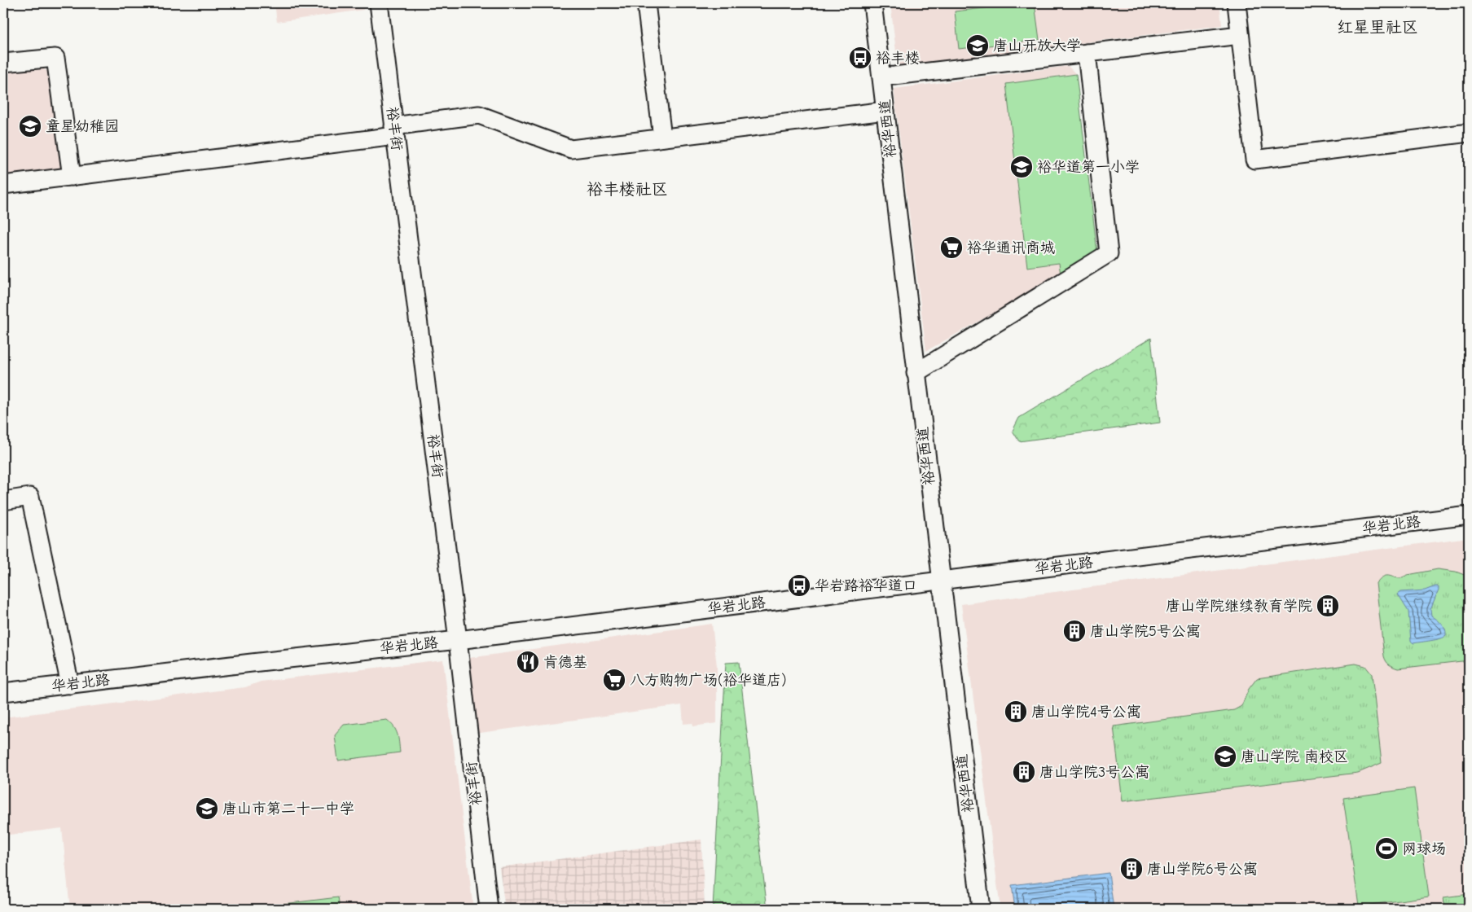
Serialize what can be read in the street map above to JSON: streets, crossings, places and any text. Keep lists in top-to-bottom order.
{
  "streets": {
    "street": ["裕丰街", "裕华西道", "华岩北路"]
  },
  "crossings": [
    ["裕丰街", "华岩北路"],
    ["裕华西道", "华岩北路"]
  ],
  "districts": ["红星里社区", "裕丰楼社区"],
  "places": {
    "school or university": [
      "唐山开放大学",
      "童星幼稚园",
      "裕华道第一小学",
      "唐山学院 南校区",
      "唐山市第二十一中学"
    ],
    "bus stop": ["裕丰楼", "华岩路裕华道口"],
    "supermarket": ["裕华通讯商城", "八方购物广场(裕华道店)"],
    "building": [
      "唐山学院继续教育学院",
      "唐山学院5号公寓",
      "唐山学院4号公寓",
      "唐山学院3号公寓",
      "唐山学院6号公寓"
    ],
    "restaurant": ["肯德基"],
    "sports": ["网球场"]
  }
}
